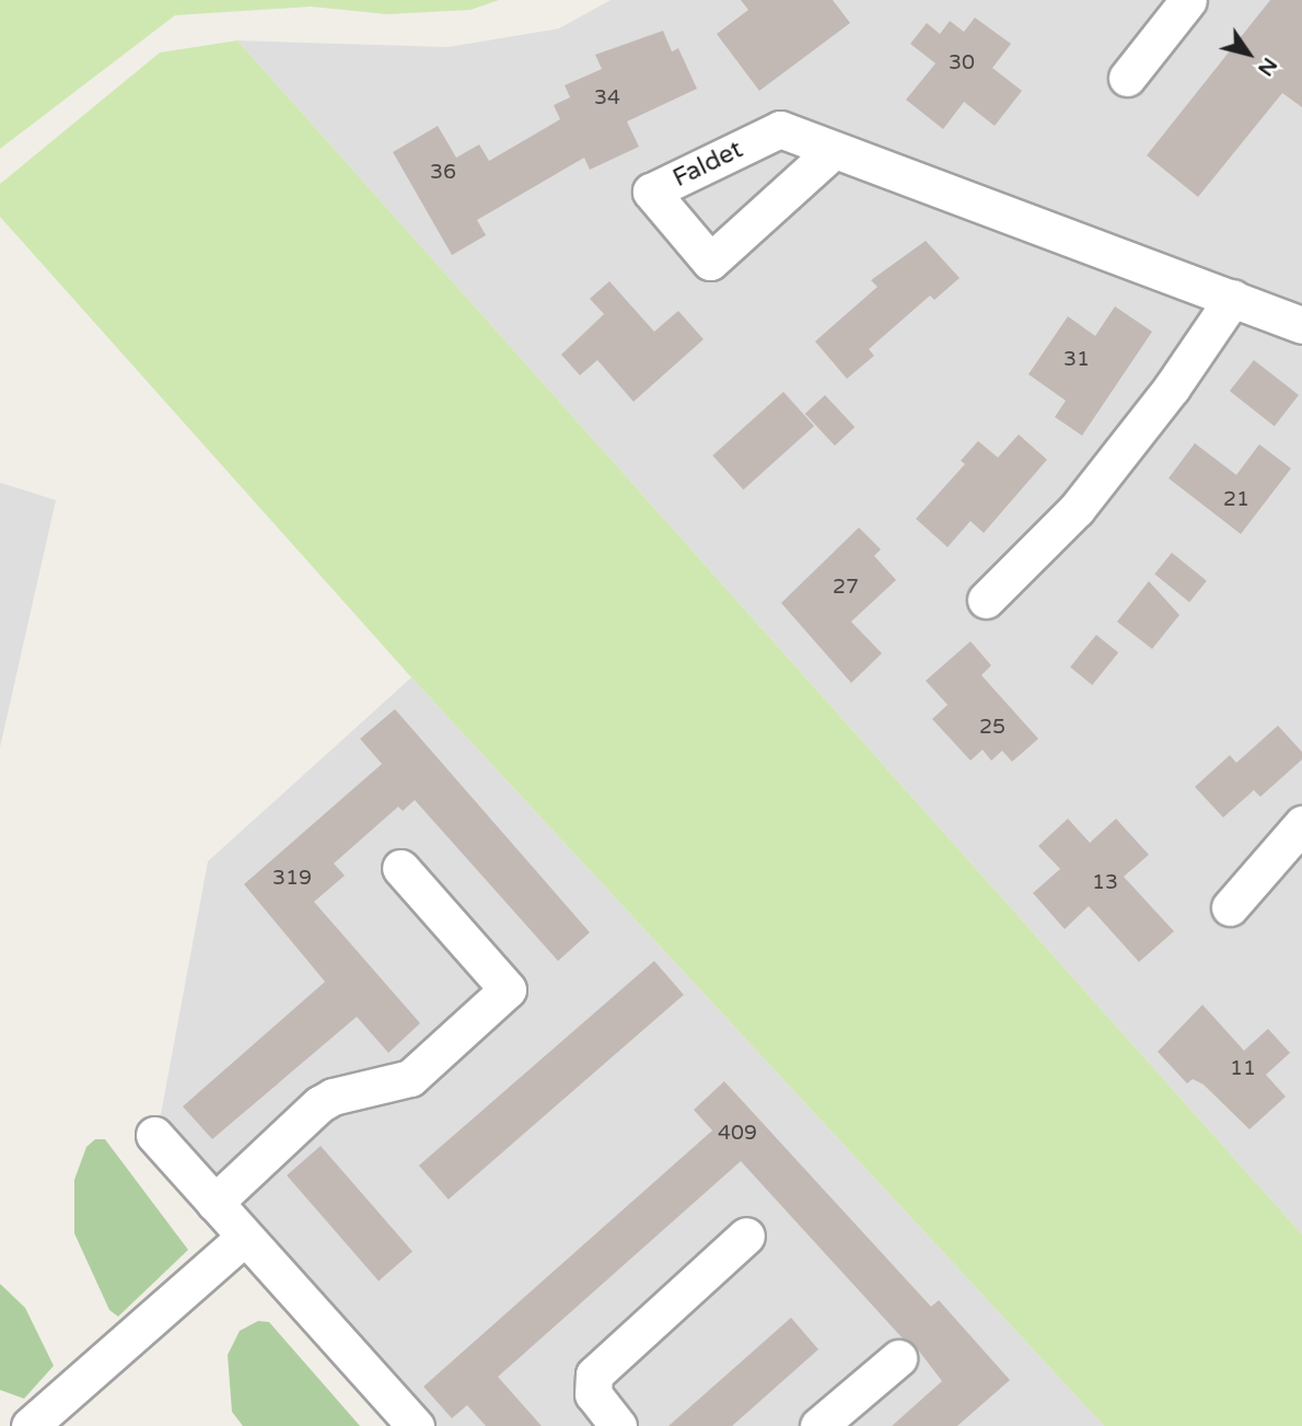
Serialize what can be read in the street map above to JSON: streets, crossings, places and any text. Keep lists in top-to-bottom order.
{
  "streets": {
    "street": ["Faldet"]
  },
  "house_numbers": [
    "30",
    "34",
    "36",
    "31",
    "21",
    "27",
    "25",
    "319",
    "13",
    "11",
    "409"
  ],
  "north": "bottom right"
}
